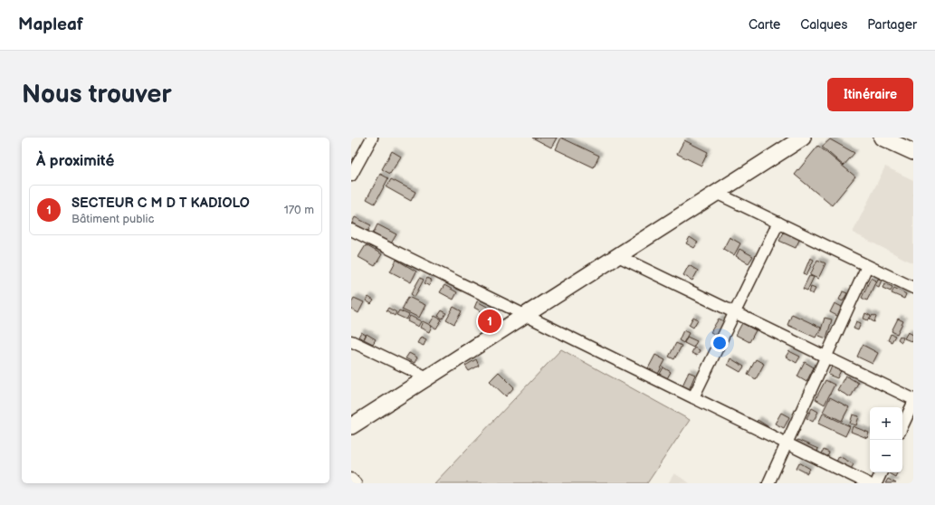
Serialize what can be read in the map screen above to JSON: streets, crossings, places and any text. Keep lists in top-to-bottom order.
{
  "page": {
    "header": "Mapleaf",
    "nav": ["Carte", "Calques", "Partager"],
    "buttons": "Itinéraire",
    "title": "Nous trouver",
    "heading": "À proximité",
    "list": [
      {
        "mark": "1",
        "name": "SECTEUR C M D T KADIOLO",
        "note": "Bâtiment public",
        "value": "170 m"
      }
    ],
    "pins": "1",
    "map_buttons": ["+", "−"]
  }
}
